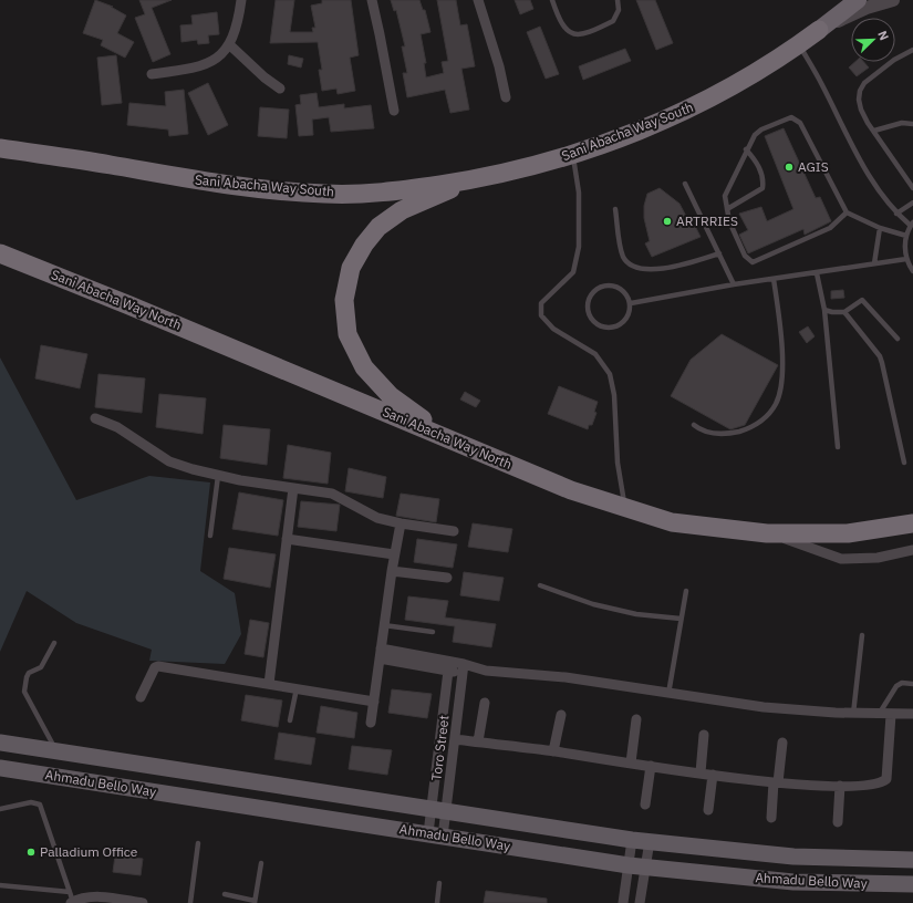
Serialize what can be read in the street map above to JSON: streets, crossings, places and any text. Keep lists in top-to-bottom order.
{
  "streets": {
    "highway": ["Sani Abacha Way South", "Sani Abacha Way North"],
    "main road": ["Ahmadu Bello Way"],
    "street": ["Toro Street"]
  },
  "crossings": [
    ["Toro Street", "Ahmadu Bello Way"]
  ],
  "places": ["AGIS", "ARTRRIES", "Palladium Office"],
  "north": "top right"
}
